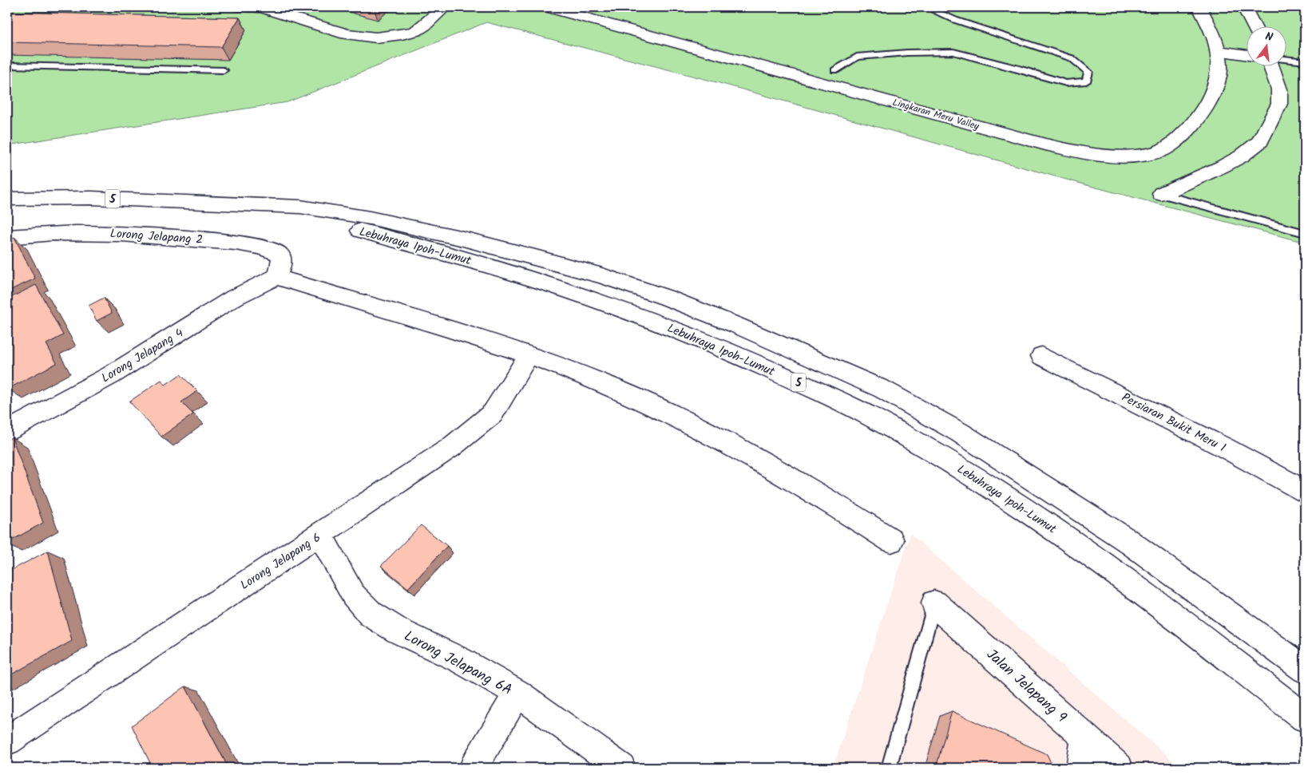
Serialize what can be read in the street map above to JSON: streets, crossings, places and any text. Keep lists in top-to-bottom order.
{
  "streets": {
    "main road": [
      "Lingkaran Meru Valley",
      "5",
      "Lorong Jelapang 2",
      "Lebuhraya Ipoh-Lumut",
      "Lorong Jelapang 4",
      "Persiaran Bukit Meru 1",
      "Lorong Jelapang 6",
      "Lorong Jelapang 6A",
      "Jalan Jelapang 9"
    ]
  },
  "crossings": [
    ["Lorong Jelapang 2", "Lorong Jelapang 4"],
    ["Lorong Jelapang 6", "Lorong Jelapang 6A"]
  ],
  "north": "top"
}
